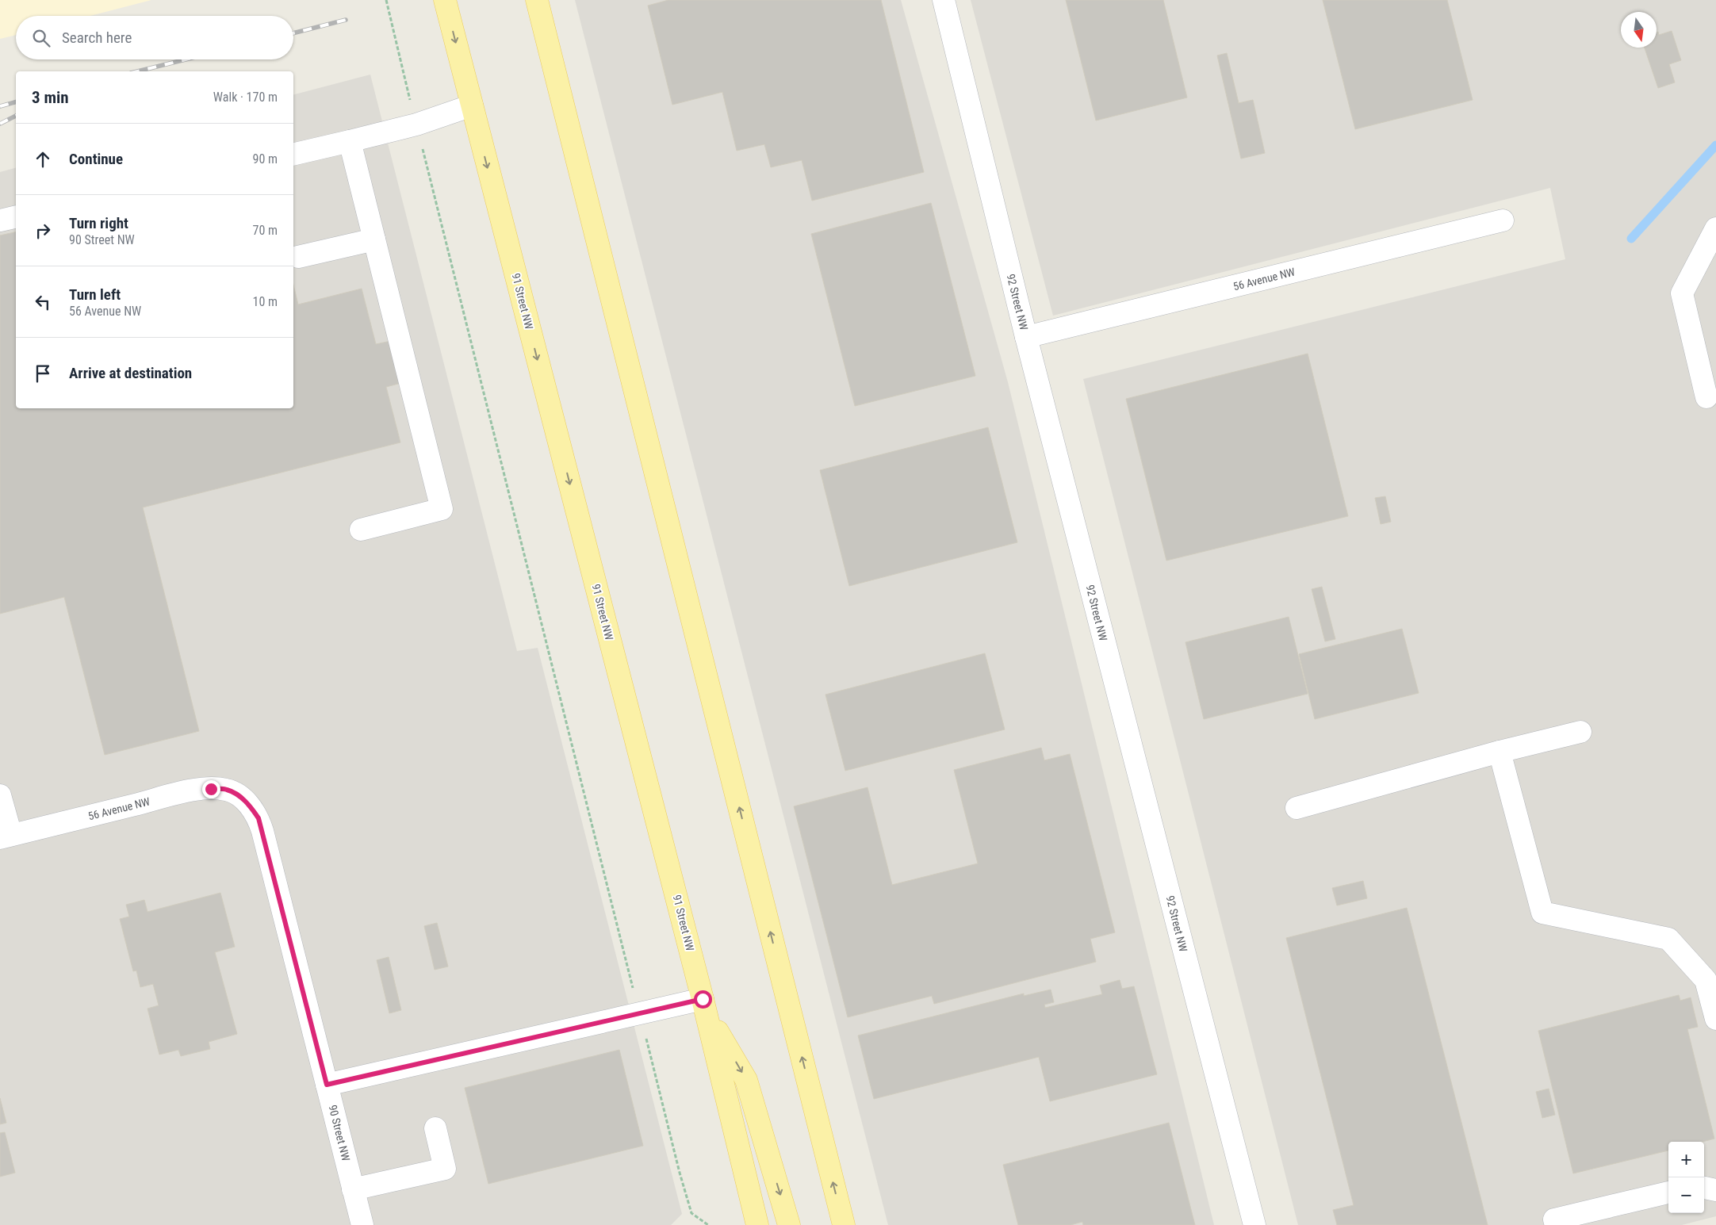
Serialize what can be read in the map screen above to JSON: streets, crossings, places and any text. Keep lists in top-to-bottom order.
{
  "streets": {
    "main road": ["91 Street NW"],
    "street": ["56 Avenue NW", "92 Street NW", "90 Street NW"]
  },
  "crossings": [
    ["56 Avenue NW", "92 Street NW"],
    ["56 Avenue NW", "90 Street NW"]
  ],
  "north": "bottom",
  "page": {
    "search": "Search here",
    "heading": ["3 min", "Walk · 170 m"],
    "list": [
      ["Continue", "90 m"],
      ["Turn right", "90 Street NW", "70 m"],
      ["Turn left", "56 Avenue NW", "10 m"],
      "Arrive at destination"
    ],
    "map_buttons": ["+", "−"]
  }
}
